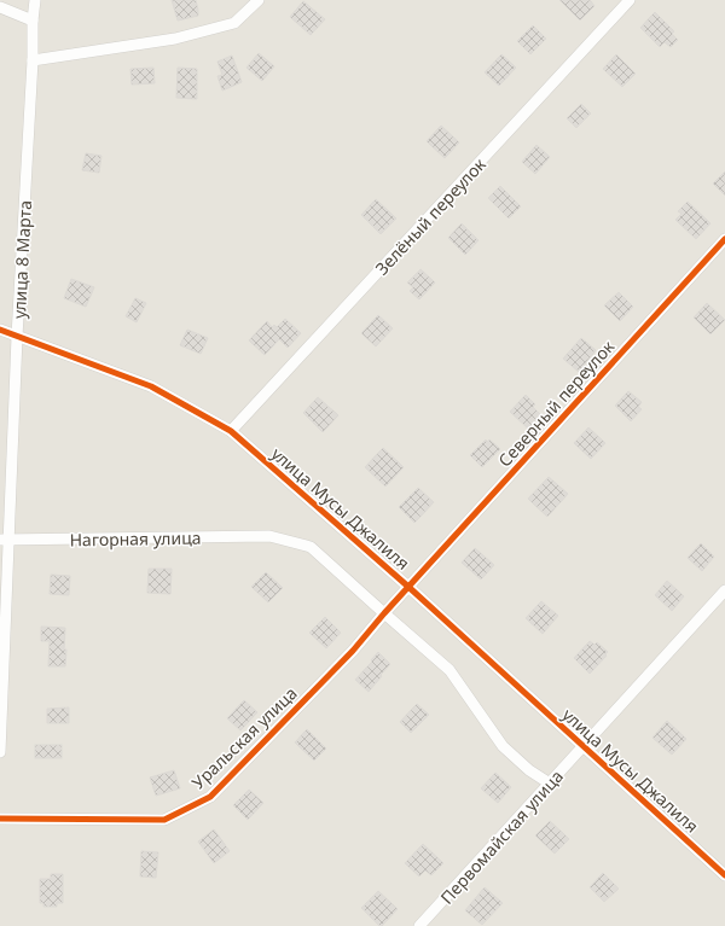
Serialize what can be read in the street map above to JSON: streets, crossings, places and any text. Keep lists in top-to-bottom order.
{
  "streets": {
    "street": [
      "Зелёный переулок",
      "улица 8 Марта",
      "Северный переулок",
      "улица Мусы Джалиля",
      "Нагорная улица",
      "Уральская улица",
      "Первомайская улица"
    ]
  },
  "crossings": [
    ["Зелёный переулок", "улица Мусы Джалиля"],
    ["улица 8 Марта", "улица Мусы Джалиля"],
    ["улица 8 Марта", "Нагорная улица"],
    ["Северный переулок", "улица Мусы Джалиля"],
    ["Северный переулок", "Уральская улица"],
    ["улица Мусы Джалиля", "Уральская улица"],
    ["улица Мусы Джалиля", "Первомайская улица"],
    ["Нагорная улица", "Уральская улица"],
    ["Нагорная улица", "Первомайская улица"]
  ]
}
